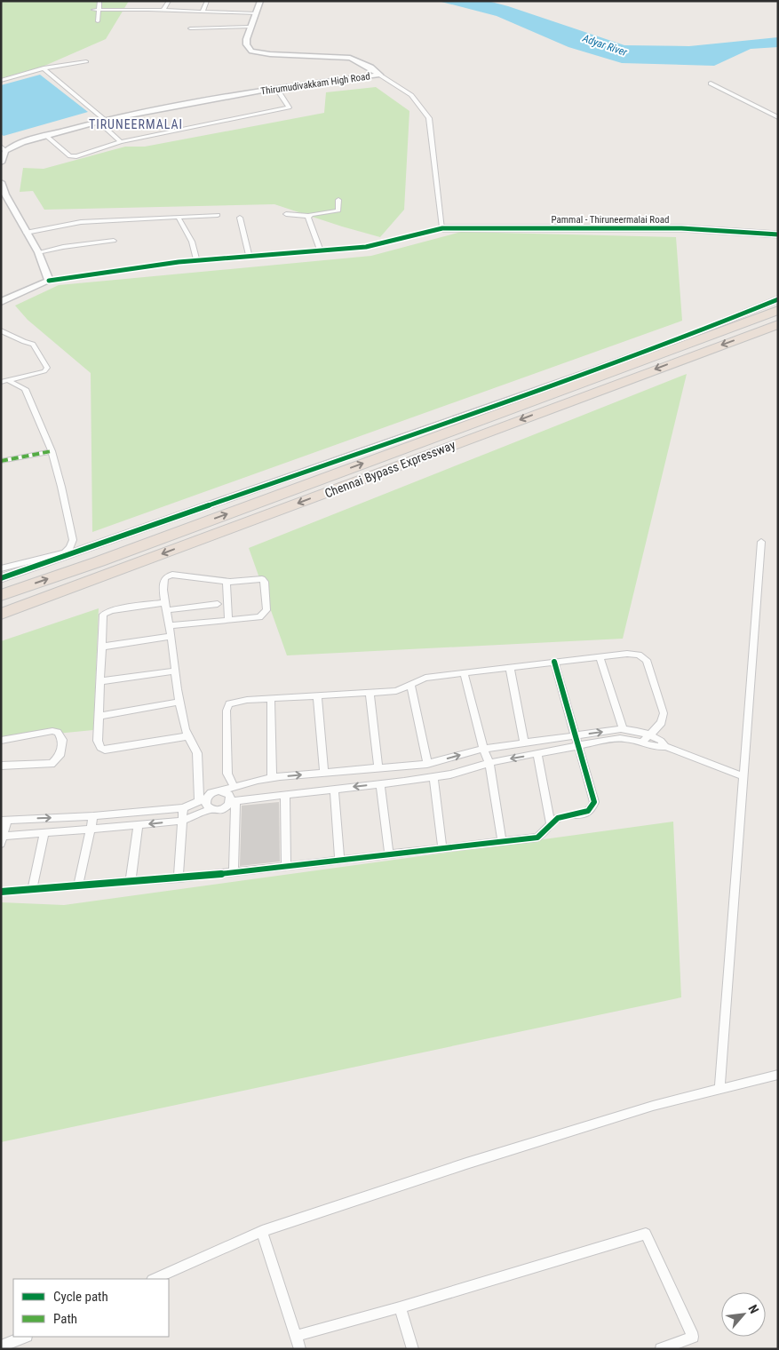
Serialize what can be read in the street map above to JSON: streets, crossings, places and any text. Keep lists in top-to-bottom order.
{
  "streets": {
    "highway": ["Chennai Bypass Expressway"],
    "main road": ["Thirumudivakkam High Road", "Pammal - Thiruneermalai Road"]
  },
  "districts": ["TIRUNEERMALAI"],
  "water": ["Adyar River"],
  "legend": ["Cycle path", "Path"],
  "north": "top right"
}
